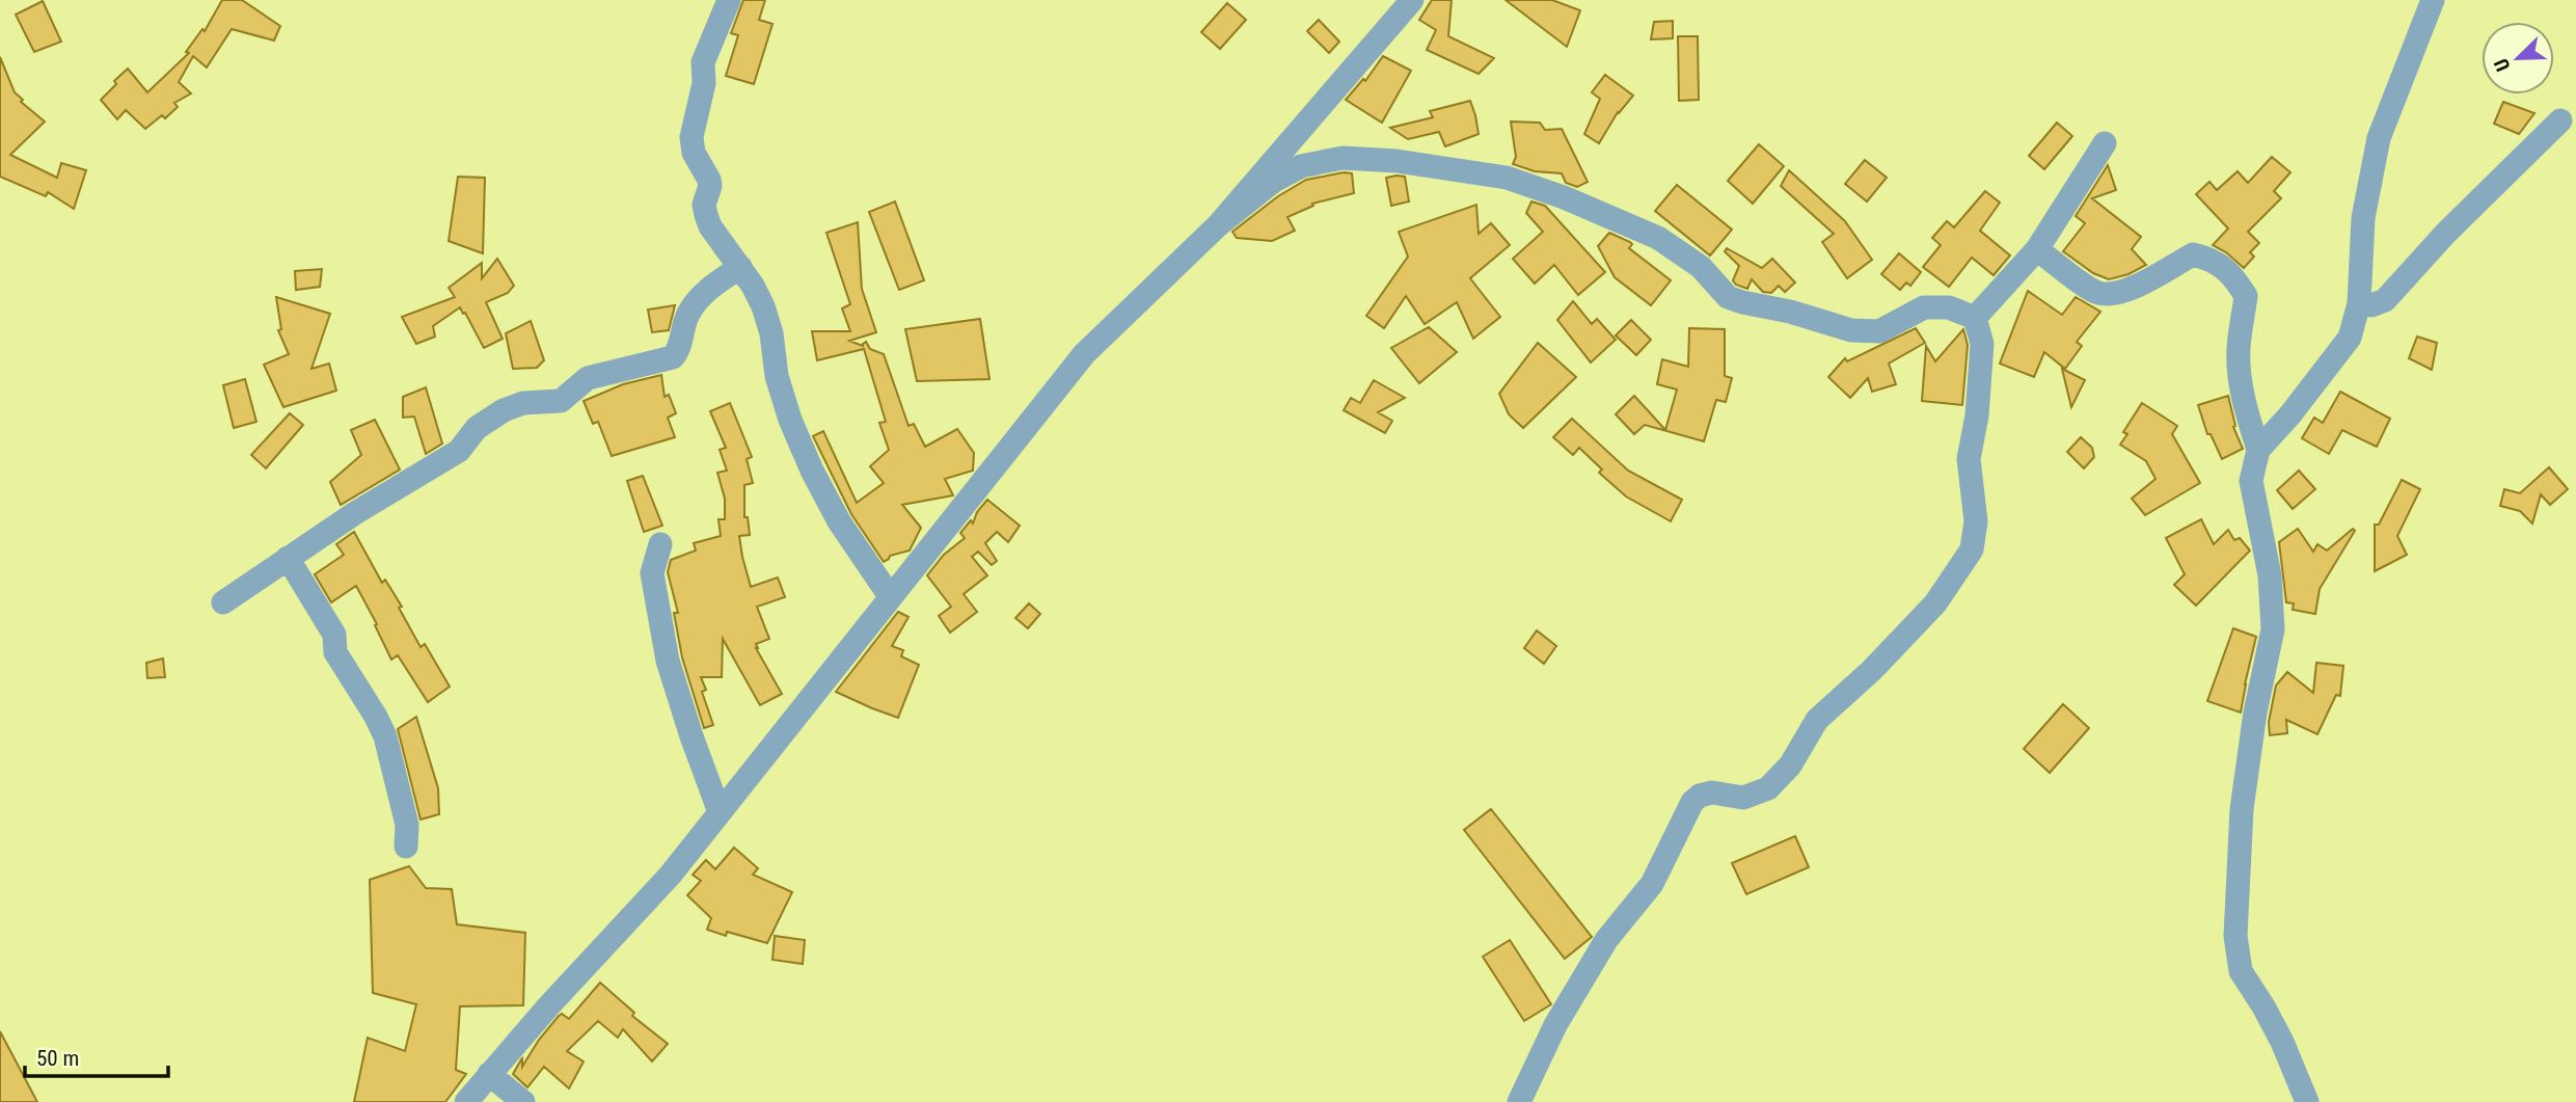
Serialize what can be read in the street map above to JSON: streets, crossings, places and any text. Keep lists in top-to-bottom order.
{
  "scale_bar": "50 m",
  "north": "bottom left"
}
